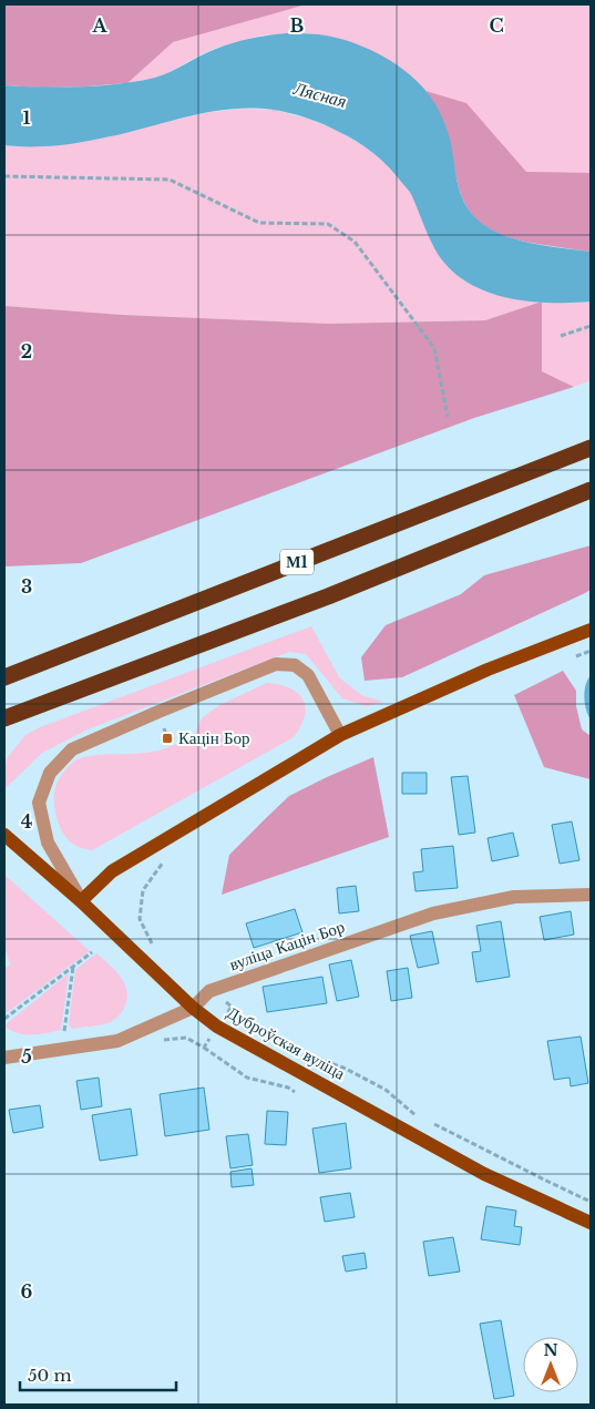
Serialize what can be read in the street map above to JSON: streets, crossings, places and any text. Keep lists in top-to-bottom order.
{
  "streets": {
    "highway": ["М1"],
    "main road": ["Дуброўская вуліца"],
    "street": ["вуліца Кацін Бор"]
  },
  "crossings": [
    ["вуліца Кацін Бор", "Дуброўская вуліца"]
  ],
  "water": ["Лясная"],
  "places": {
    "transit": ["Кацін Бор"]
  },
  "scale_bar": "50 m",
  "north": "top",
  "grid": {
    "columns": ["A", "B", "C"],
    "rows": [
      "1",
      "2",
      "3",
      "4",
      "5",
      "6"
    ]
  }
}
